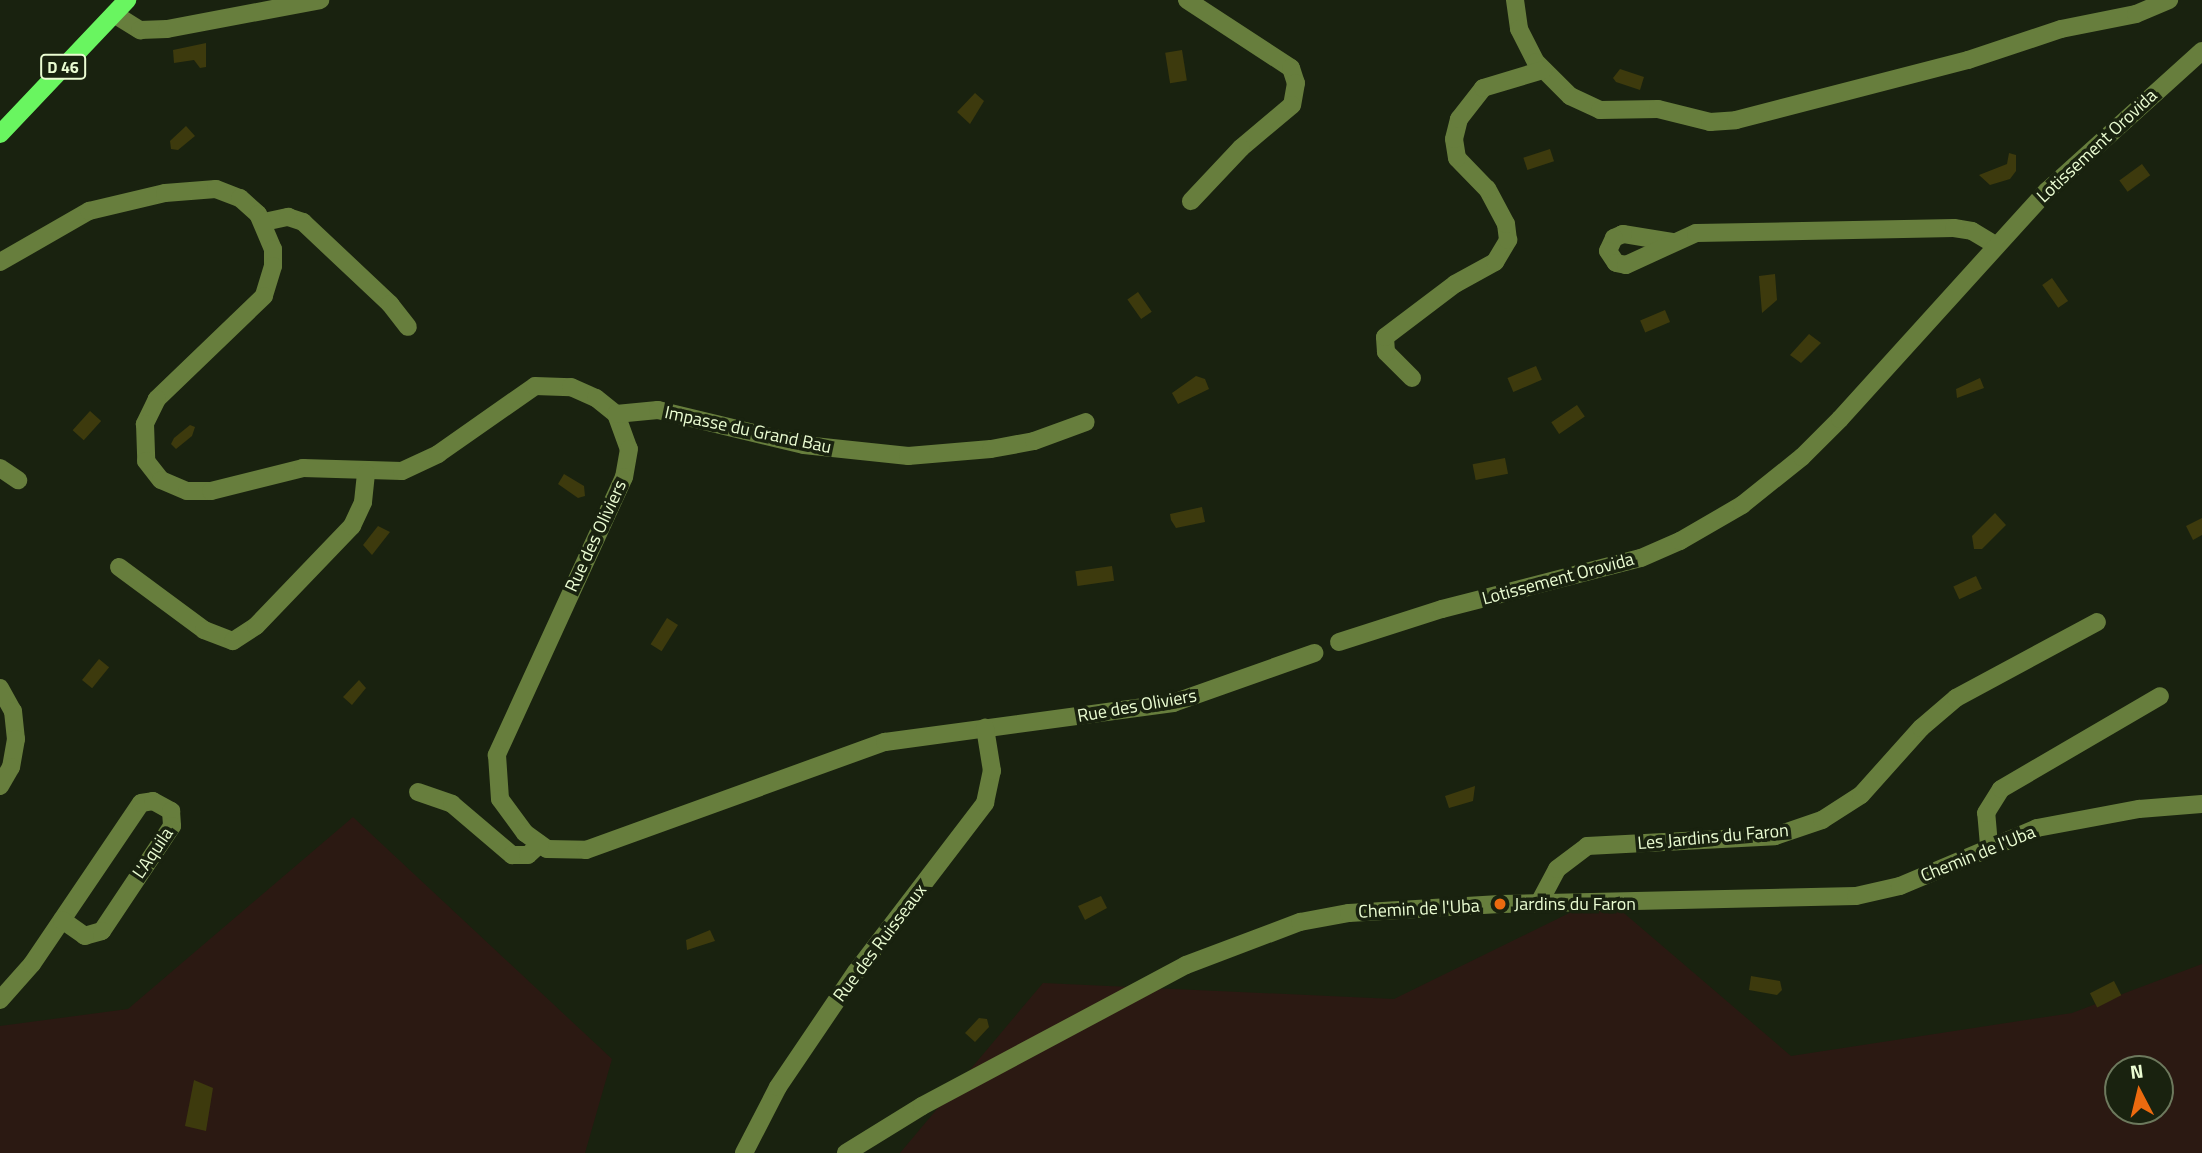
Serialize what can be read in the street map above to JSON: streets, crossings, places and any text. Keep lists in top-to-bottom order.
{
  "streets": {
    "main road": ["D 46"],
    "street": [
      "Lotissement Orovida",
      "Impasse du Grand Bau",
      "Rue des Oliviers",
      "Les Jardins du Faron",
      "L'Aquila",
      "Chemin de l'Uba",
      "Rue des Ruisseaux"
    ]
  },
  "crossings": [
    ["Impasse du Grand Bau", "Rue des Oliviers"],
    ["Rue des Oliviers", "Rue des Ruisseaux"],
    ["Les Jardins du Faron", "Chemin de l'Uba"]
  ],
  "places": ["Jardins du Faron"],
  "north": "top"
}
